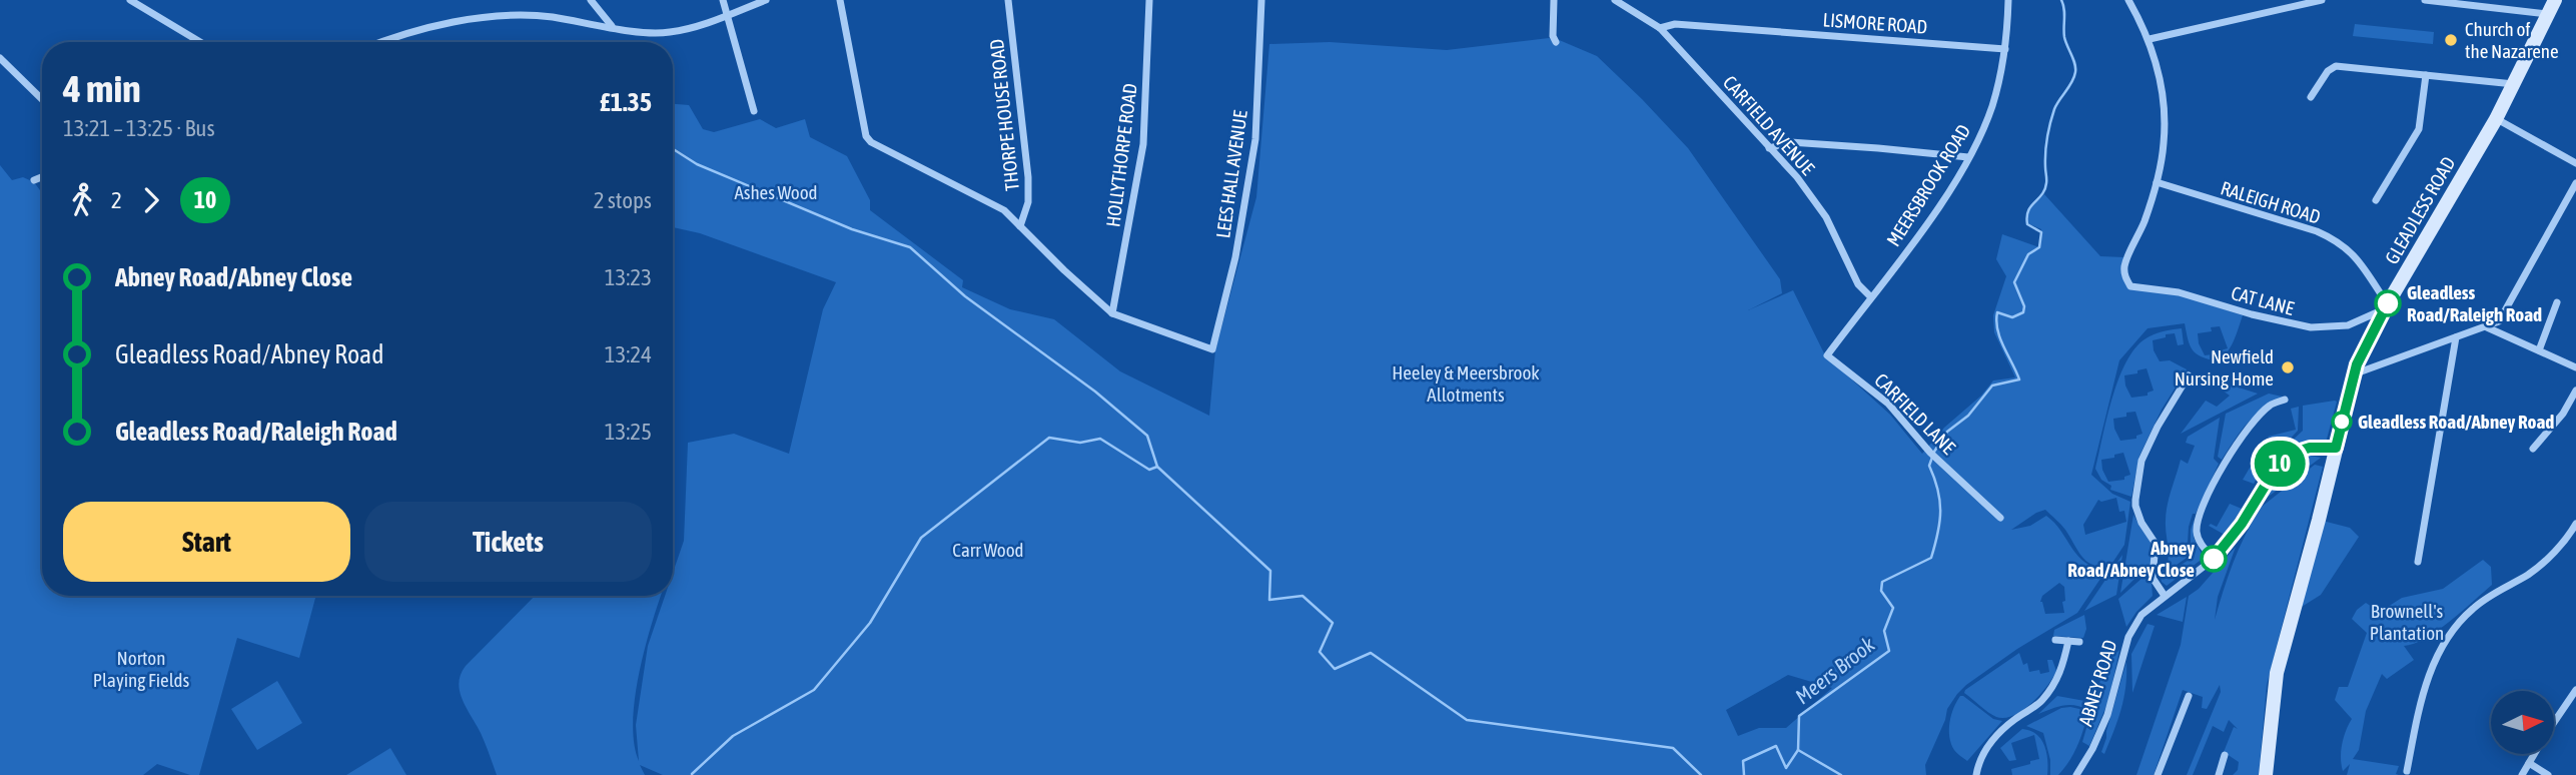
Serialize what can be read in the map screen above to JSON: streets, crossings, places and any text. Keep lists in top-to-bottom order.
{
  "streets": {
    "main road": ["GLEADLESS ROAD"],
    "street": [
      "LISMORE ROAD",
      "THORPE HOUSE ROAD",
      "CARFIELD AVENUE",
      "HOLLYTHORPE ROAD",
      "LEES HALL AVENUE",
      "MEERSBROOK ROAD",
      "RALEIGH ROAD",
      "CAT LANE",
      "CARFIELD LANE",
      "ABNEY ROAD"
    ]
  },
  "crossings": [
    ["LISMORE ROAD", "CARFIELD AVENUE"],
    ["LISMORE ROAD", "MEERSBROOK ROAD"],
    ["CARFIELD AVENUE", "MEERSBROOK ROAD"],
    ["CARFIELD AVENUE", "CARFIELD LANE"],
    ["HOLLYTHORPE ROAD", "LEES HALL AVENUE"],
    ["MEERSBROOK ROAD", "CARFIELD LANE"],
    ["RALEIGH ROAD", "GLEADLESS ROAD"],
    ["RALEIGH ROAD", "CAT LANE"],
    ["GLEADLESS ROAD", "CAT LANE"],
    ["GLEADLESS ROAD", "ABNEY ROAD"]
  ],
  "water": ["Meers Brook"],
  "parks": [
    "Ashes Wood",
    "Heeley & Meersbrook Allotments",
    "Carr Wood",
    "Brownell's Plantation",
    "Norton Playing Fields"
  ],
  "places": [
    "Church of the Nazarene",
    "Gleadless Road/Raleigh Road",
    "Newfield Nursing Home",
    "Gleadless Road/Abney Road",
    "Abney Road/Abney Close"
  ],
  "lines": ["bus line 10"],
  "north": "right",
  "page": {
    "on_map": "10",
    "heading": ["4 min", "13:21 – 13:25 · Bus", "£1.35"],
    "legs": ["2", "10", "2 stops"],
    "list": [
      {
        "name": "Abney Road/Abney Close",
        "value": "13:23"
      },
      {
        "name": "Gleadless Road/Abney Road",
        "value": "13:24"
      },
      {
        "name": "Gleadless Road/Raleigh Road",
        "value": "13:25"
      }
    ],
    "buttons": ["Start", "Tickets"]
  }
}
